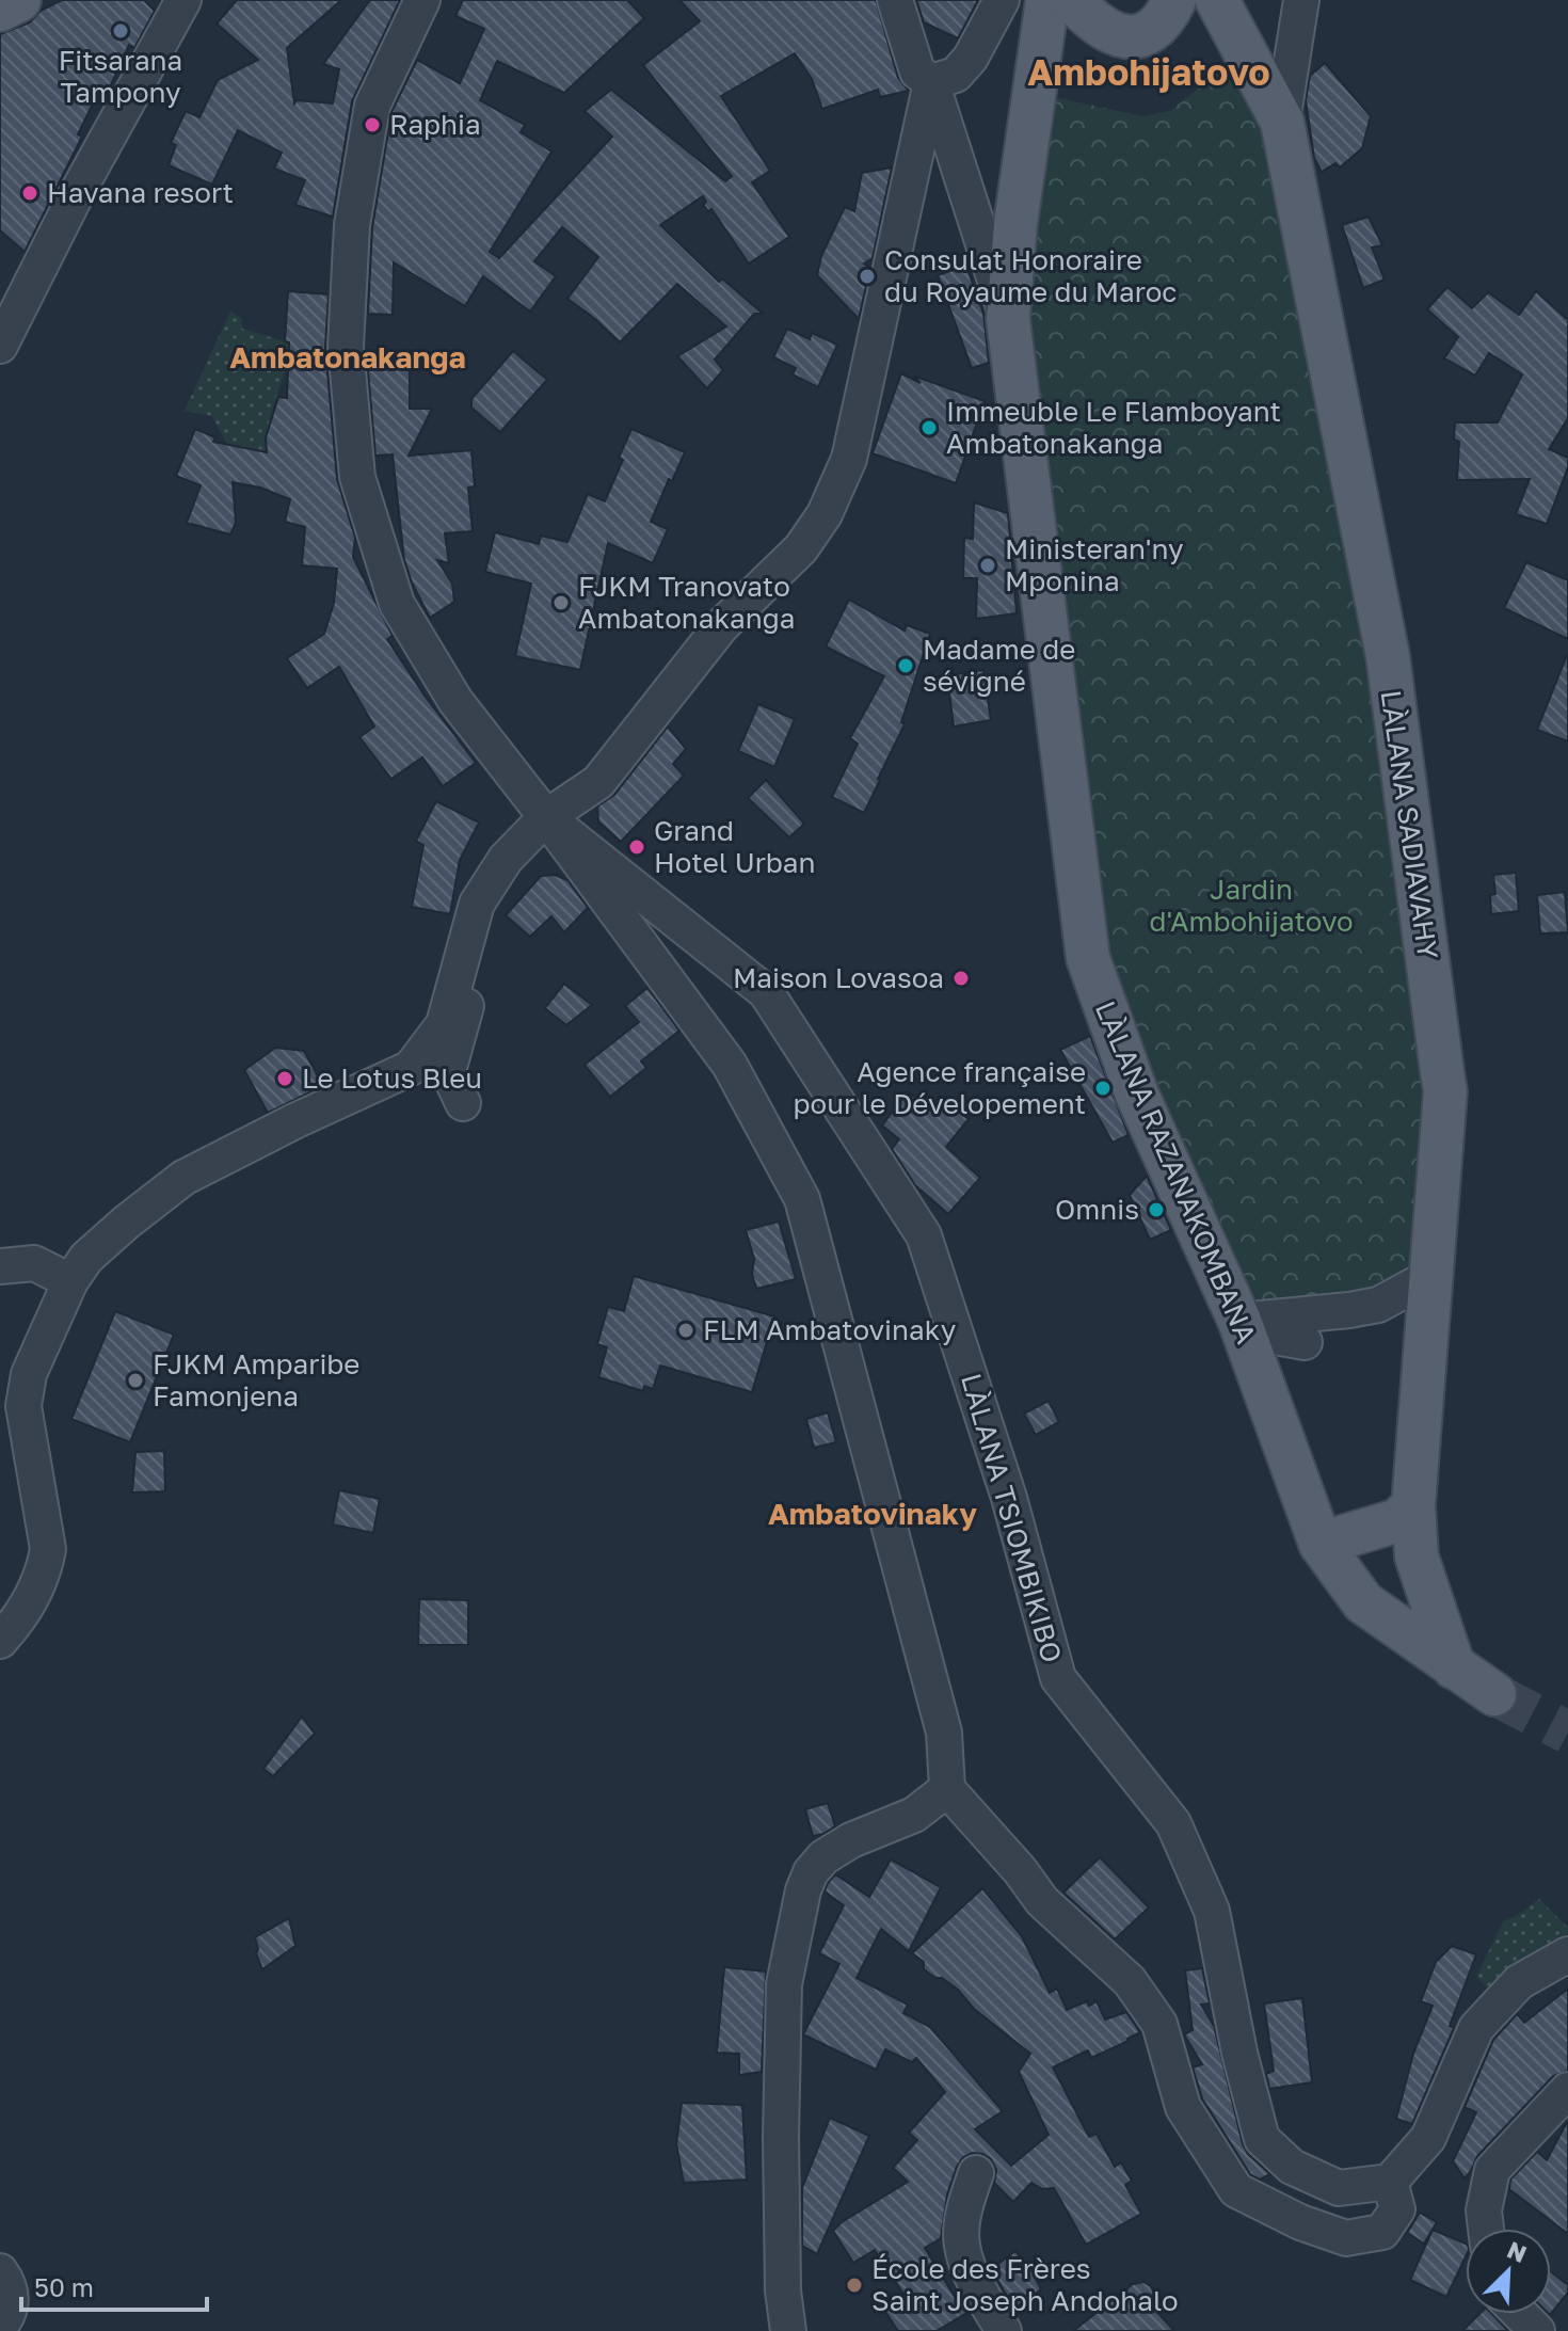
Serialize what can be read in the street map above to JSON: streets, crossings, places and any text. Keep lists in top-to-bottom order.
{
  "streets": {
    "main road": ["LÀLANA SADIAVAHY", "LÀLANA RAZANAKOMBANA"],
    "street": ["LÀLANA TSIOMBIKIBO"]
  },
  "crossings": [
    ["LÀLANA SADIAVAHY", "LÀLANA RAZANAKOMBANA"]
  ],
  "districts": ["Ambohijatovo", "Ambatonakanga", "Ambatovinaky"],
  "parks": ["Jardin d'Ambohijatovo"],
  "places": [
    "Fitsarana Tampony",
    "Raphia",
    "Havana resort",
    "Consulat Honoraire du Royaume du Maroc",
    "Immeuble Le Flamboyant Ambatonakanga",
    "Ministeran'ny Mponina",
    "FJKM Tranovato Ambatonakanga",
    "Madame de sévigné",
    "Grand Hotel Urban",
    "Maison Lovasoa",
    "Le Lotus Bleu",
    "Agence française pour le Dévelopement",
    "Omnis",
    "FLM Ambatovinaky",
    "FJKM Amparibe Famonjena",
    "École des Frères Saint Joseph Andohalo"
  ],
  "scale_bar": "50 m",
  "north": "top right"
}
